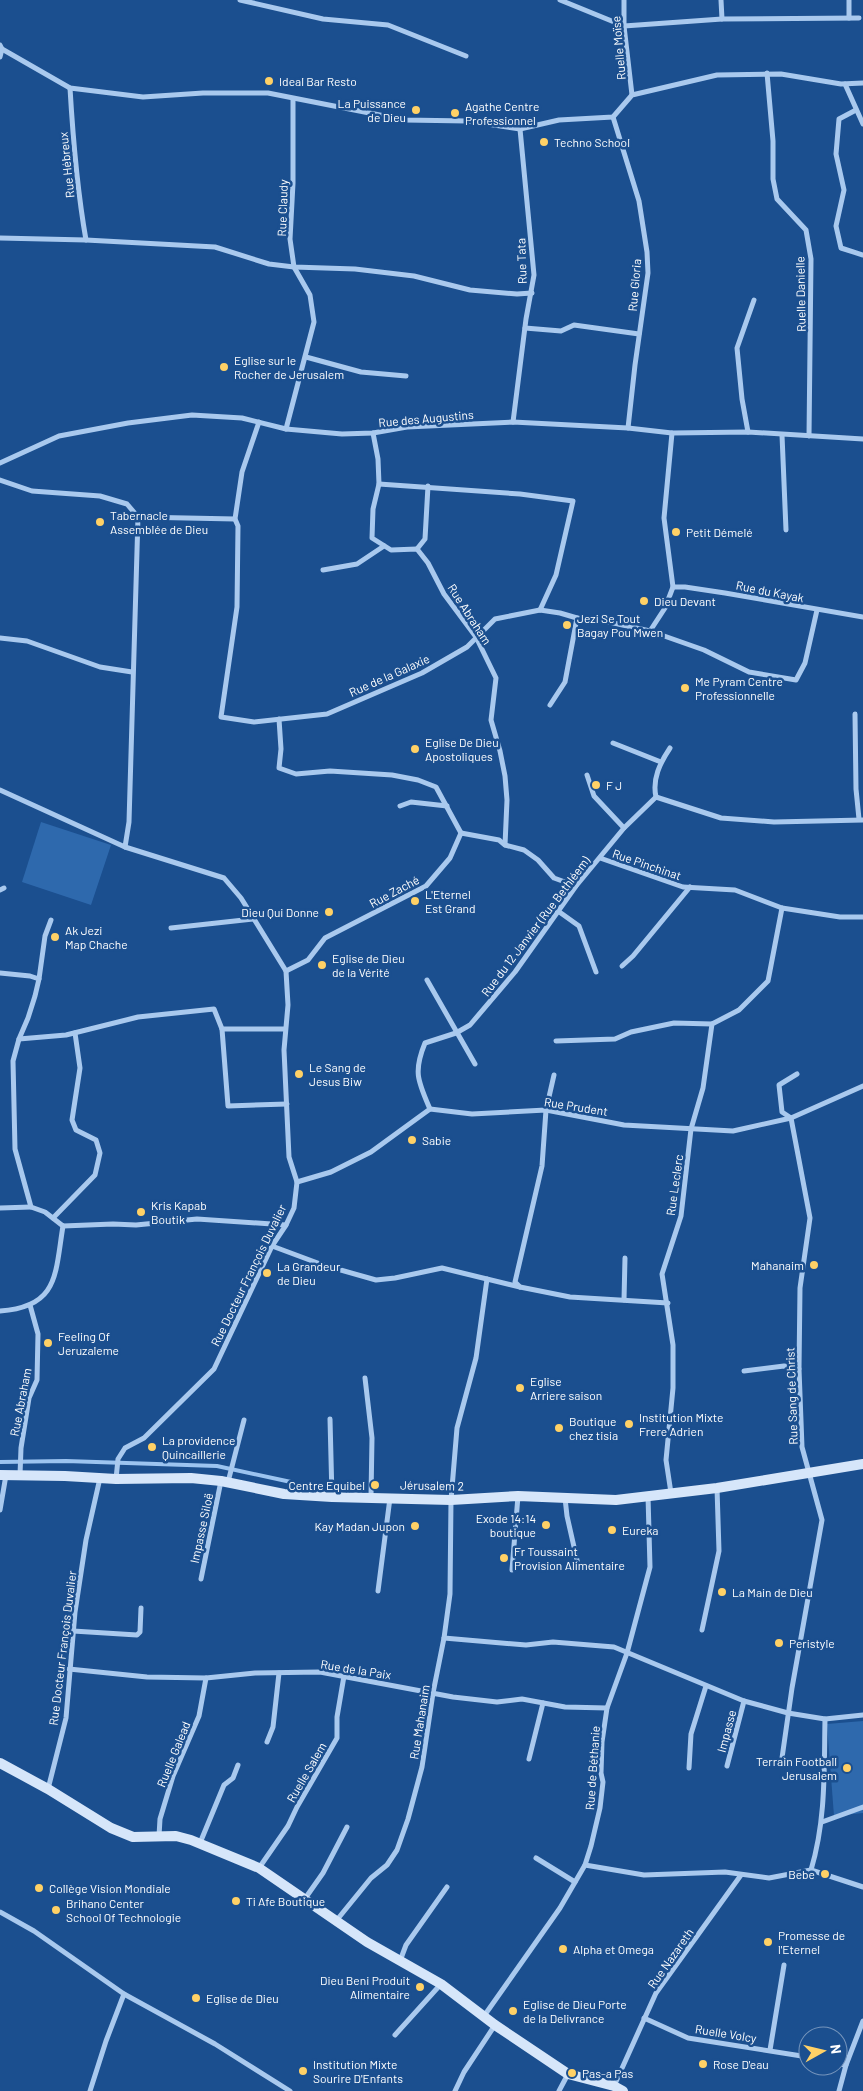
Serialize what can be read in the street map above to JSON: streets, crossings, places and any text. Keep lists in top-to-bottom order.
{
  "streets": {
    "street": [
      "Ruelle Moïse",
      "Rue Hébreux",
      "Rue Claudy",
      "Rue Tata",
      "Rue Gloria",
      "Ruelle Danielle",
      "Rue des Augustins",
      "Rue du Kayak",
      "Rue Abraham",
      "Rue de la Galaxie",
      "Rue Pinchinat",
      "Rue Zaché",
      "Rue du 12 Janvier (Rue Bethléem)",
      "Rue Prudent",
      "Rue Leclerc",
      "Rue Docteur François Duvalier",
      "Rue Sang de Christ",
      "Jérusalem 2",
      "Impasse Siloë",
      "Rue de la Paix",
      "Rue Mahanaim",
      "Impasse",
      "Ruelle Galead",
      "Rue de Béthanie",
      "Ruelle Salem",
      "Rue Nazareth",
      "Ruelle Volcy"
    ]
  },
  "crossings": [
    ["Rue Claudy", "Rue des Augustins"],
    ["Rue Tata", "Rue des Augustins"],
    ["Rue Gloria", "Rue des Augustins"],
    ["Ruelle Danielle", "Rue des Augustins"],
    ["Rue des Augustins", "Rue de la Galaxie"],
    ["Rue du Kayak", "Rue de la Galaxie"],
    ["Rue Abraham", "Rue de la Galaxie"],
    ["Rue Abraham", "Jérusalem 2"],
    ["Rue Pinchinat", "Rue du 12 Janvier (Rue Bethléem)"],
    ["Rue Zaché", "Rue Docteur François Duvalier"],
    ["Rue du 12 Janvier (Rue Bethléem)", "Rue Prudent"],
    ["Rue Prudent", "Rue Leclerc"],
    ["Rue Prudent", "Rue Sang de Christ"],
    ["Rue Leclerc", "Jérusalem 2"],
    ["Rue Docteur François Duvalier", "Jérusalem 2"],
    ["Rue Docteur François Duvalier", "Rue de la Paix"],
    ["Rue Sang de Christ", "Jérusalem 2"],
    ["Jérusalem 2", "Impasse Siloë"],
    ["Jérusalem 2", "Rue Mahanaim"],
    ["Jérusalem 2", "Rue de Béthanie"],
    ["Rue de la Paix", "Rue Mahanaim"],
    ["Rue de la Paix", "Ruelle Galead"],
    ["Rue de la Paix", "Rue de Béthanie"],
    ["Rue de la Paix", "Ruelle Salem"],
    ["Rue Nazareth", "Ruelle Volcy"]
  ],
  "places": [
    "Ideal Bar Resto",
    "La Puissance de Dieu",
    "Agathe Centre Professionnel",
    "Techno School",
    "Eglise sur le Rocher de Jerusalem",
    "Tabernacle Assemblée de Dieu",
    "Petit Démelé",
    "Dieu Devant",
    "Jezi Se Tout Bagay Pou Mwen",
    "Me Pyram Centre Professionnelle",
    "Eglise De Dieu Apostoliques",
    "F J",
    "L'Eternel Est Grand",
    "Dieu Qui Donne",
    "Ak Jezi Map Chache",
    "Eglise de Dieu de la Vérité",
    "Le Sang de Jesus Biw",
    "Sabie",
    "Kris Kapab Boutik",
    "Mahanaim",
    "La Grandeur de Dieu",
    "Feeling Of Jeruzaleme",
    "Eglise Arriere saison",
    "Institution Mixte Frere Adrien",
    "Boutique chez tisia",
    "La providence Quincaillerie",
    "Centre Equibel",
    "Exode 14:14 boutique",
    "Kay Madan Jupon",
    "Eureka",
    "Fr Toussaint Provision Alimentaire",
    "La Main de Dieu",
    "Peristyle",
    "Terrain Football Jerusalem",
    "Bebe",
    "Collège Vision Mondiale",
    "Ti Afe Boutique",
    "Brihano Center School Of Technologie",
    "Promesse de l'Eternel",
    "Alpha et Omega",
    "Dieu Beni Produit Alimentaire",
    "Eglise de Dieu",
    "Eglise de Dieu Porte de la Delivrance",
    "Rose D'eau",
    "Institution Mixte Sourire D'Enfants",
    "Pas-a Pas"
  ],
  "north": "right"
}
